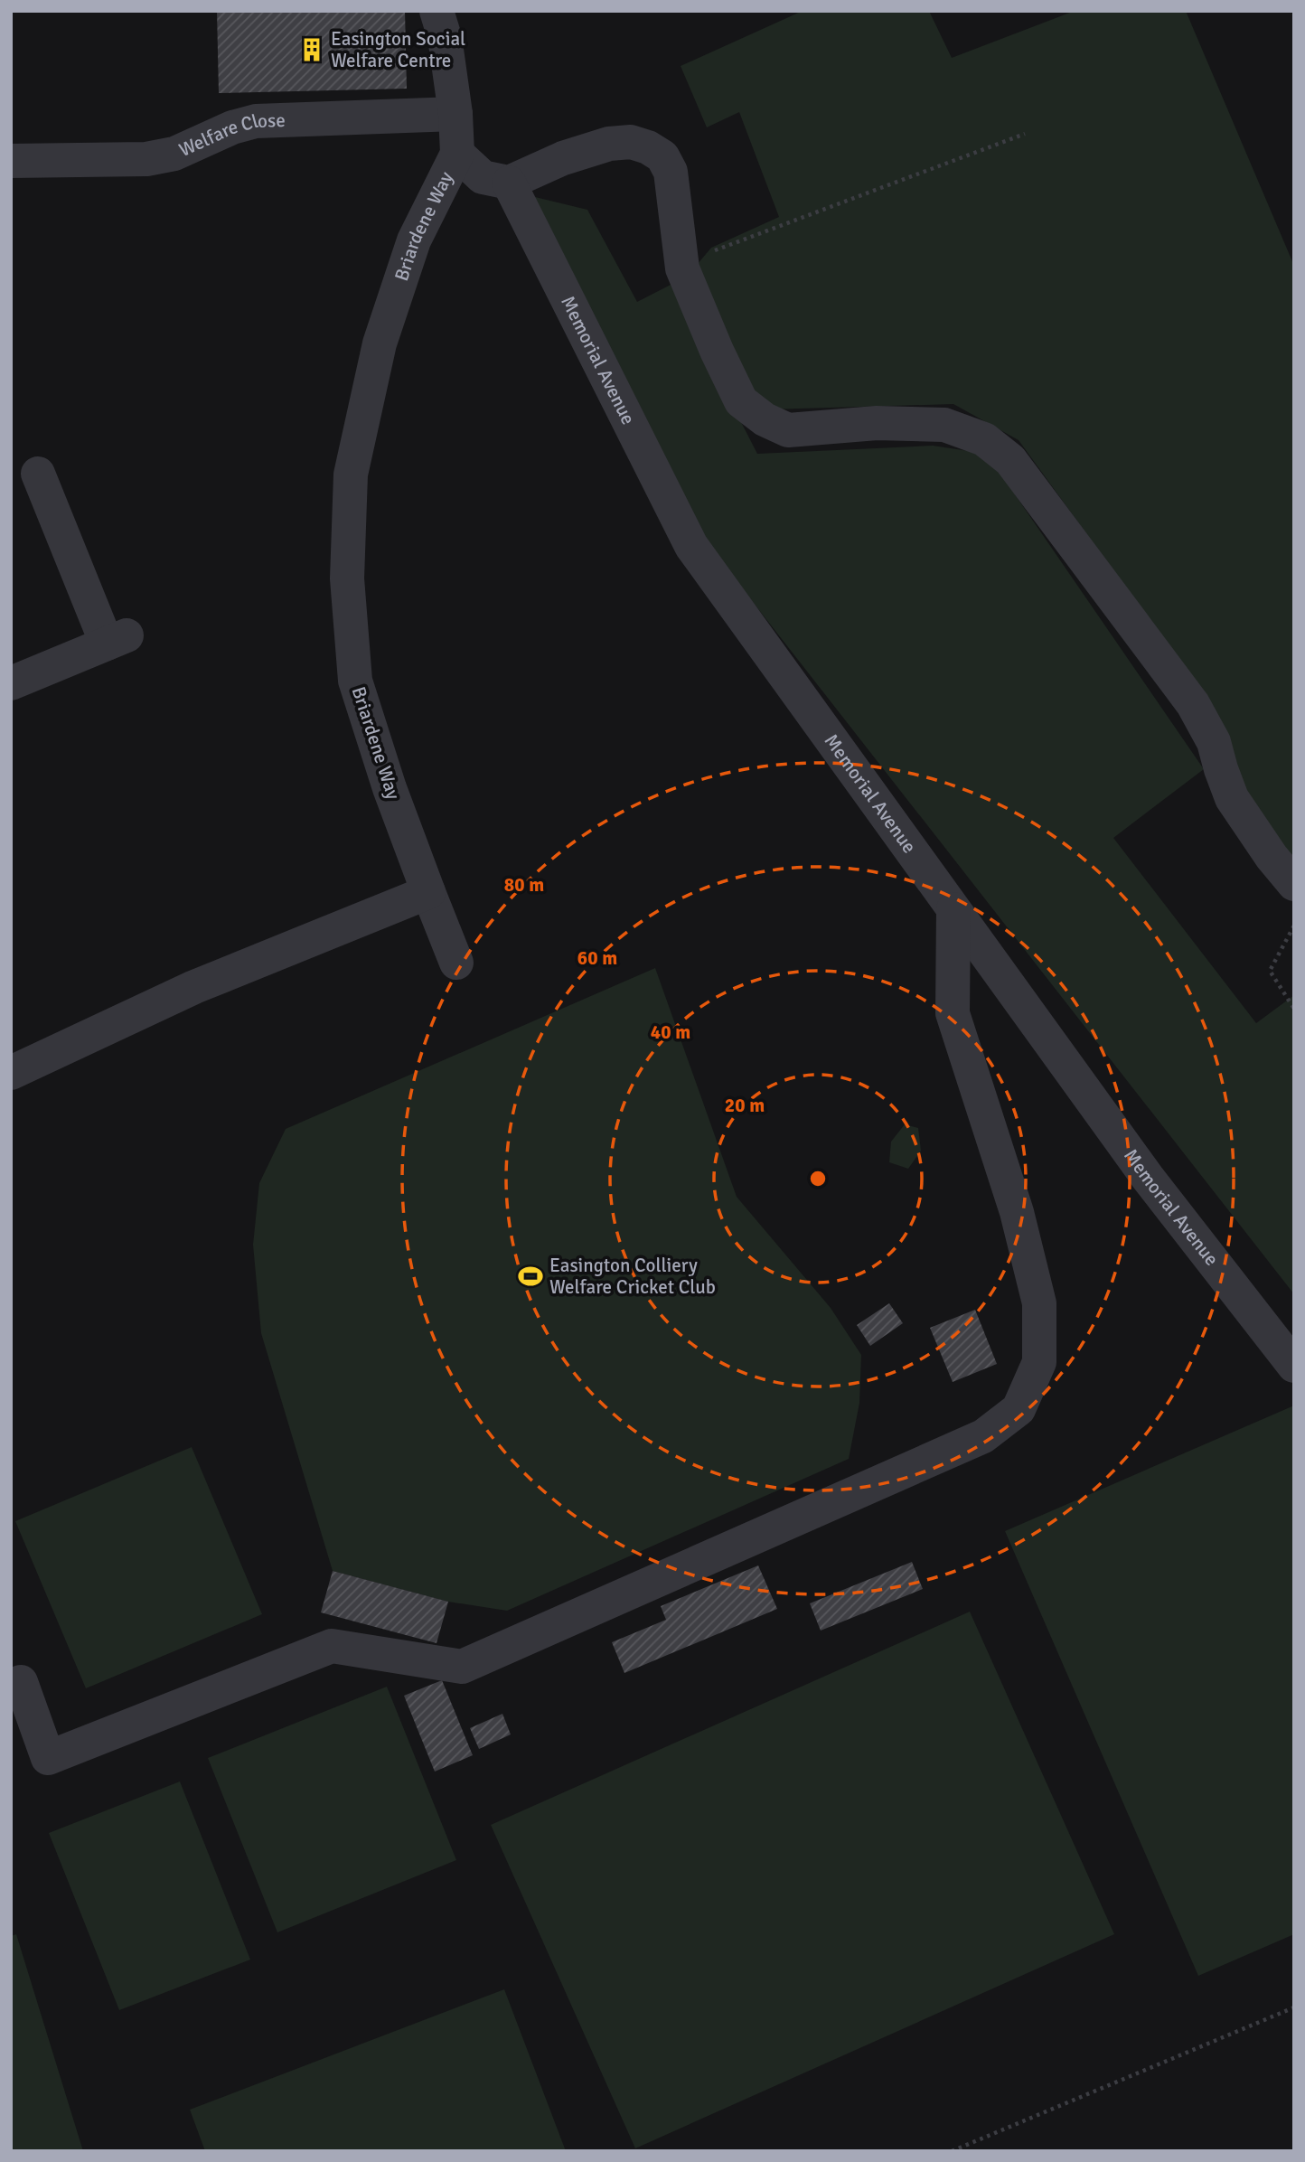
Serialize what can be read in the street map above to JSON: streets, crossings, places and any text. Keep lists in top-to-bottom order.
{
  "streets": {
    "street": ["Welfare Close", "Briardene Way", "Memorial Avenue"]
  },
  "places": {
    "building": ["Easington Social Welfare Centre"],
    "sports": ["Easington Colliery Welfare Cricket Club"]
  },
  "rings": [
    "80 m",
    "60 m",
    "40 m",
    "20 m"
  ]
}
